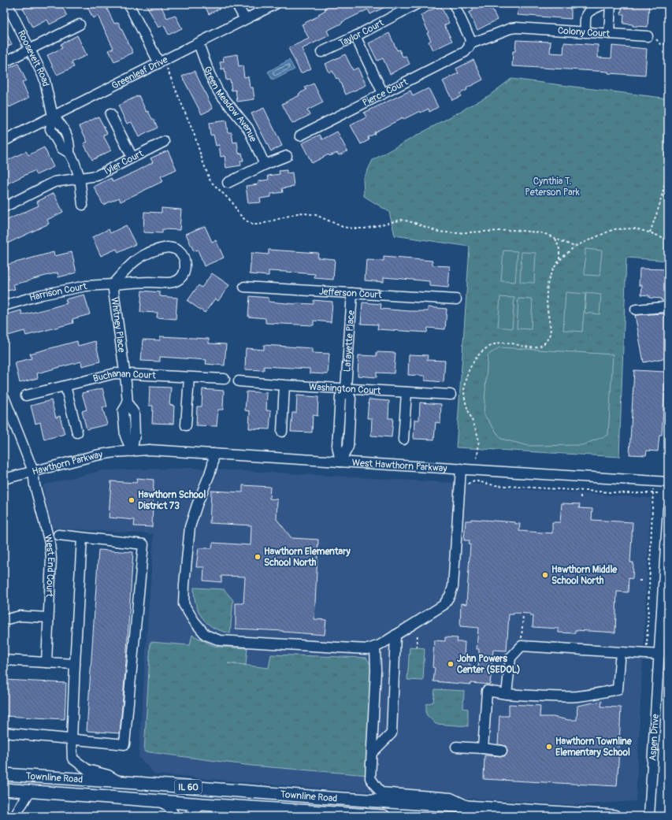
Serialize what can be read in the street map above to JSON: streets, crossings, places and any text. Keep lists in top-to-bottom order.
{
  "streets": {
    "main road": ["Townline Road", "IL 60"],
    "street": [
      "Taylor Court",
      "Colony Court",
      "Roosevelt Road",
      "Greenleaf Drive",
      "Pierce Court",
      "Green Meadow Avenue",
      "Tyler Court",
      "Harrison Court",
      "Jefferson Court",
      "Whitney Place",
      "Lafayette Place",
      "Buchanan Court",
      "Washington Court",
      "Hawthorn Parkway",
      "West Hawthorn Parkway",
      "West End Court",
      "Aspen Drive"
    ]
  },
  "crossings": [
    ["Colony Court", "Pierce Court"],
    ["Roosevelt Road", "Greenleaf Drive"],
    ["Greenleaf Drive", "Green Meadow Avenue"],
    ["Harrison Court", "Whitney Place"],
    ["Jefferson Court", "Lafayette Place"],
    ["Whitney Place", "Buchanan Court"],
    ["Whitney Place", "Hawthorn Parkway"],
    ["Whitney Place", "West Hawthorn Parkway"],
    ["Lafayette Place", "Washington Court"],
    ["Lafayette Place", "West Hawthorn Parkway"],
    ["Hawthorn Parkway", "West Hawthorn Parkway"],
    ["Hawthorn Parkway", "West End Court"]
  ],
  "parks": ["Cynthia T. Peterson Park"],
  "places": [
    "Hawthorn School District 73",
    "Hawthorn Elementary School North",
    "Hawthorn Middle School North",
    "John Powers Center (SEDOL)",
    "Hawthorn Townline Elementary School"
  ]
}
